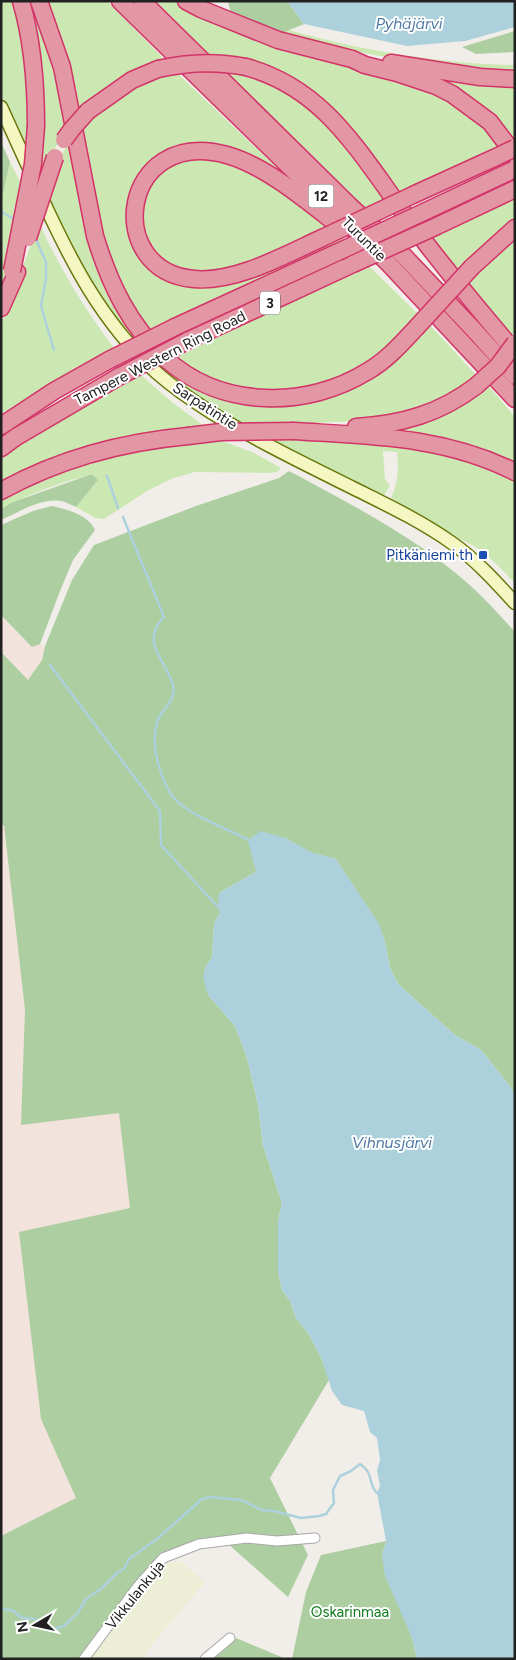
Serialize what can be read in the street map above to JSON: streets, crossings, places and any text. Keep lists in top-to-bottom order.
{
  "streets": {
    "highway": [
      "12",
      "Turuntie",
      "3",
      "Tampere Western Ring Road"
    ],
    "main road": ["Sarpatintie"],
    "street": ["Vikkulankuja"]
  },
  "water": ["Pyhäjärvi", "Vihnusjärvi"],
  "parks": ["Oskarinmaa"],
  "places": {
    "transit": ["Pitkäniemi th"]
  },
  "north": "left"
}
